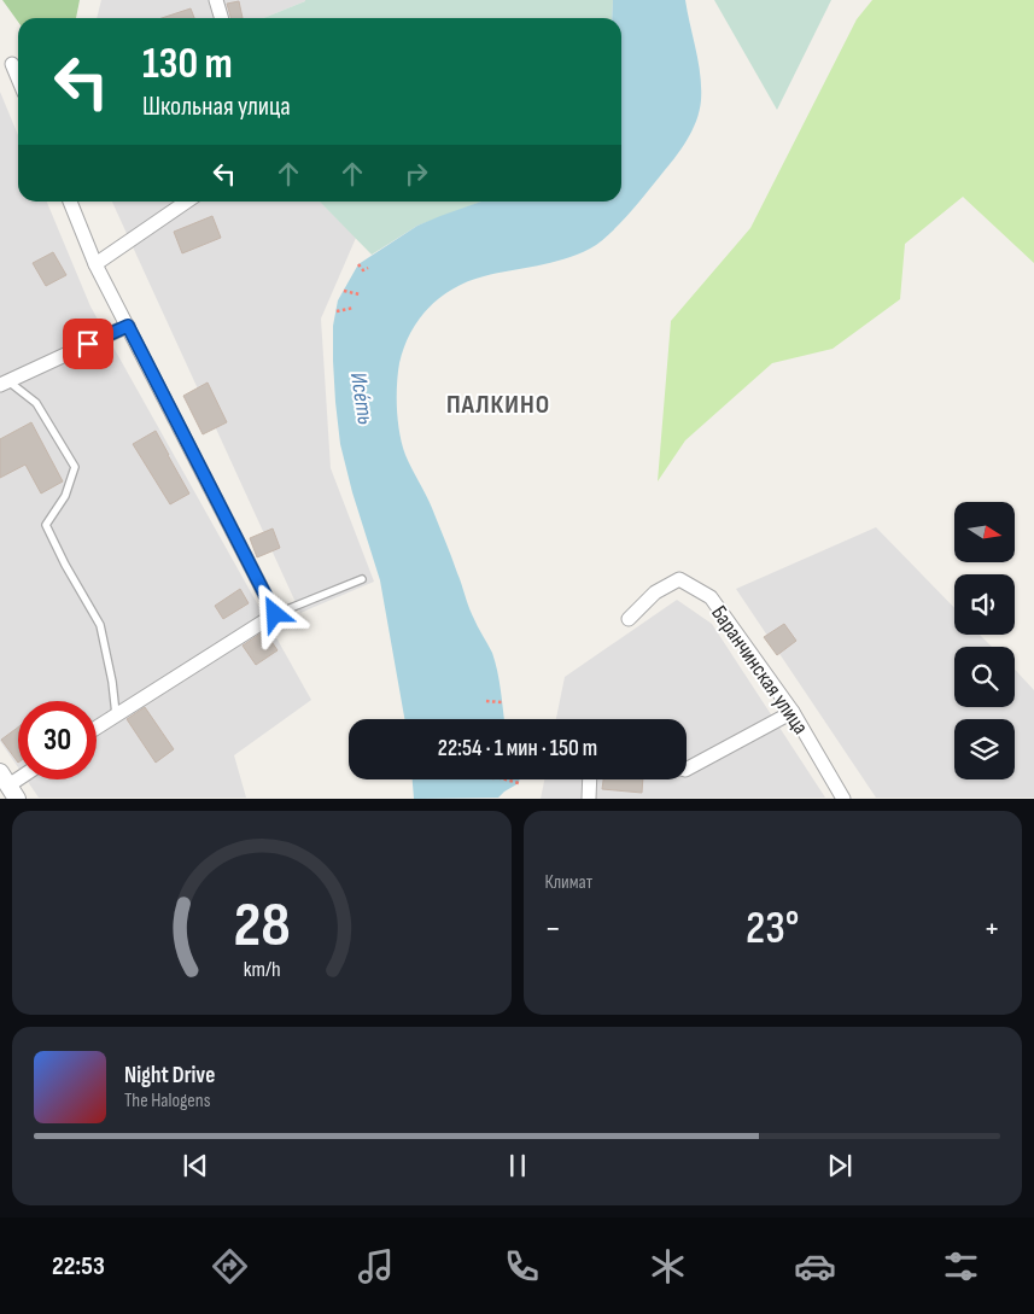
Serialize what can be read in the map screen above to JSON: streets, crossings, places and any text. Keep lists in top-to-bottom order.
{
  "streets": {
    "street": ["Баранчинская улица"]
  },
  "districts": ["ПАЛКИНО"],
  "water": ["Исе́ть"],
  "north": "right",
  "page": {
    "turn": ["130 m", "Школьная улица"],
    "limit": "30",
    "trip": "22:54 · 1 мин · 150 m",
    "tile": "Климат",
    "heat": ["−", "23°", "+"],
    "song": ["Night Drive", "The Halogens"],
    "tabs": "22:53",
    "gauge": ["28", "km/h"]
  }
}
